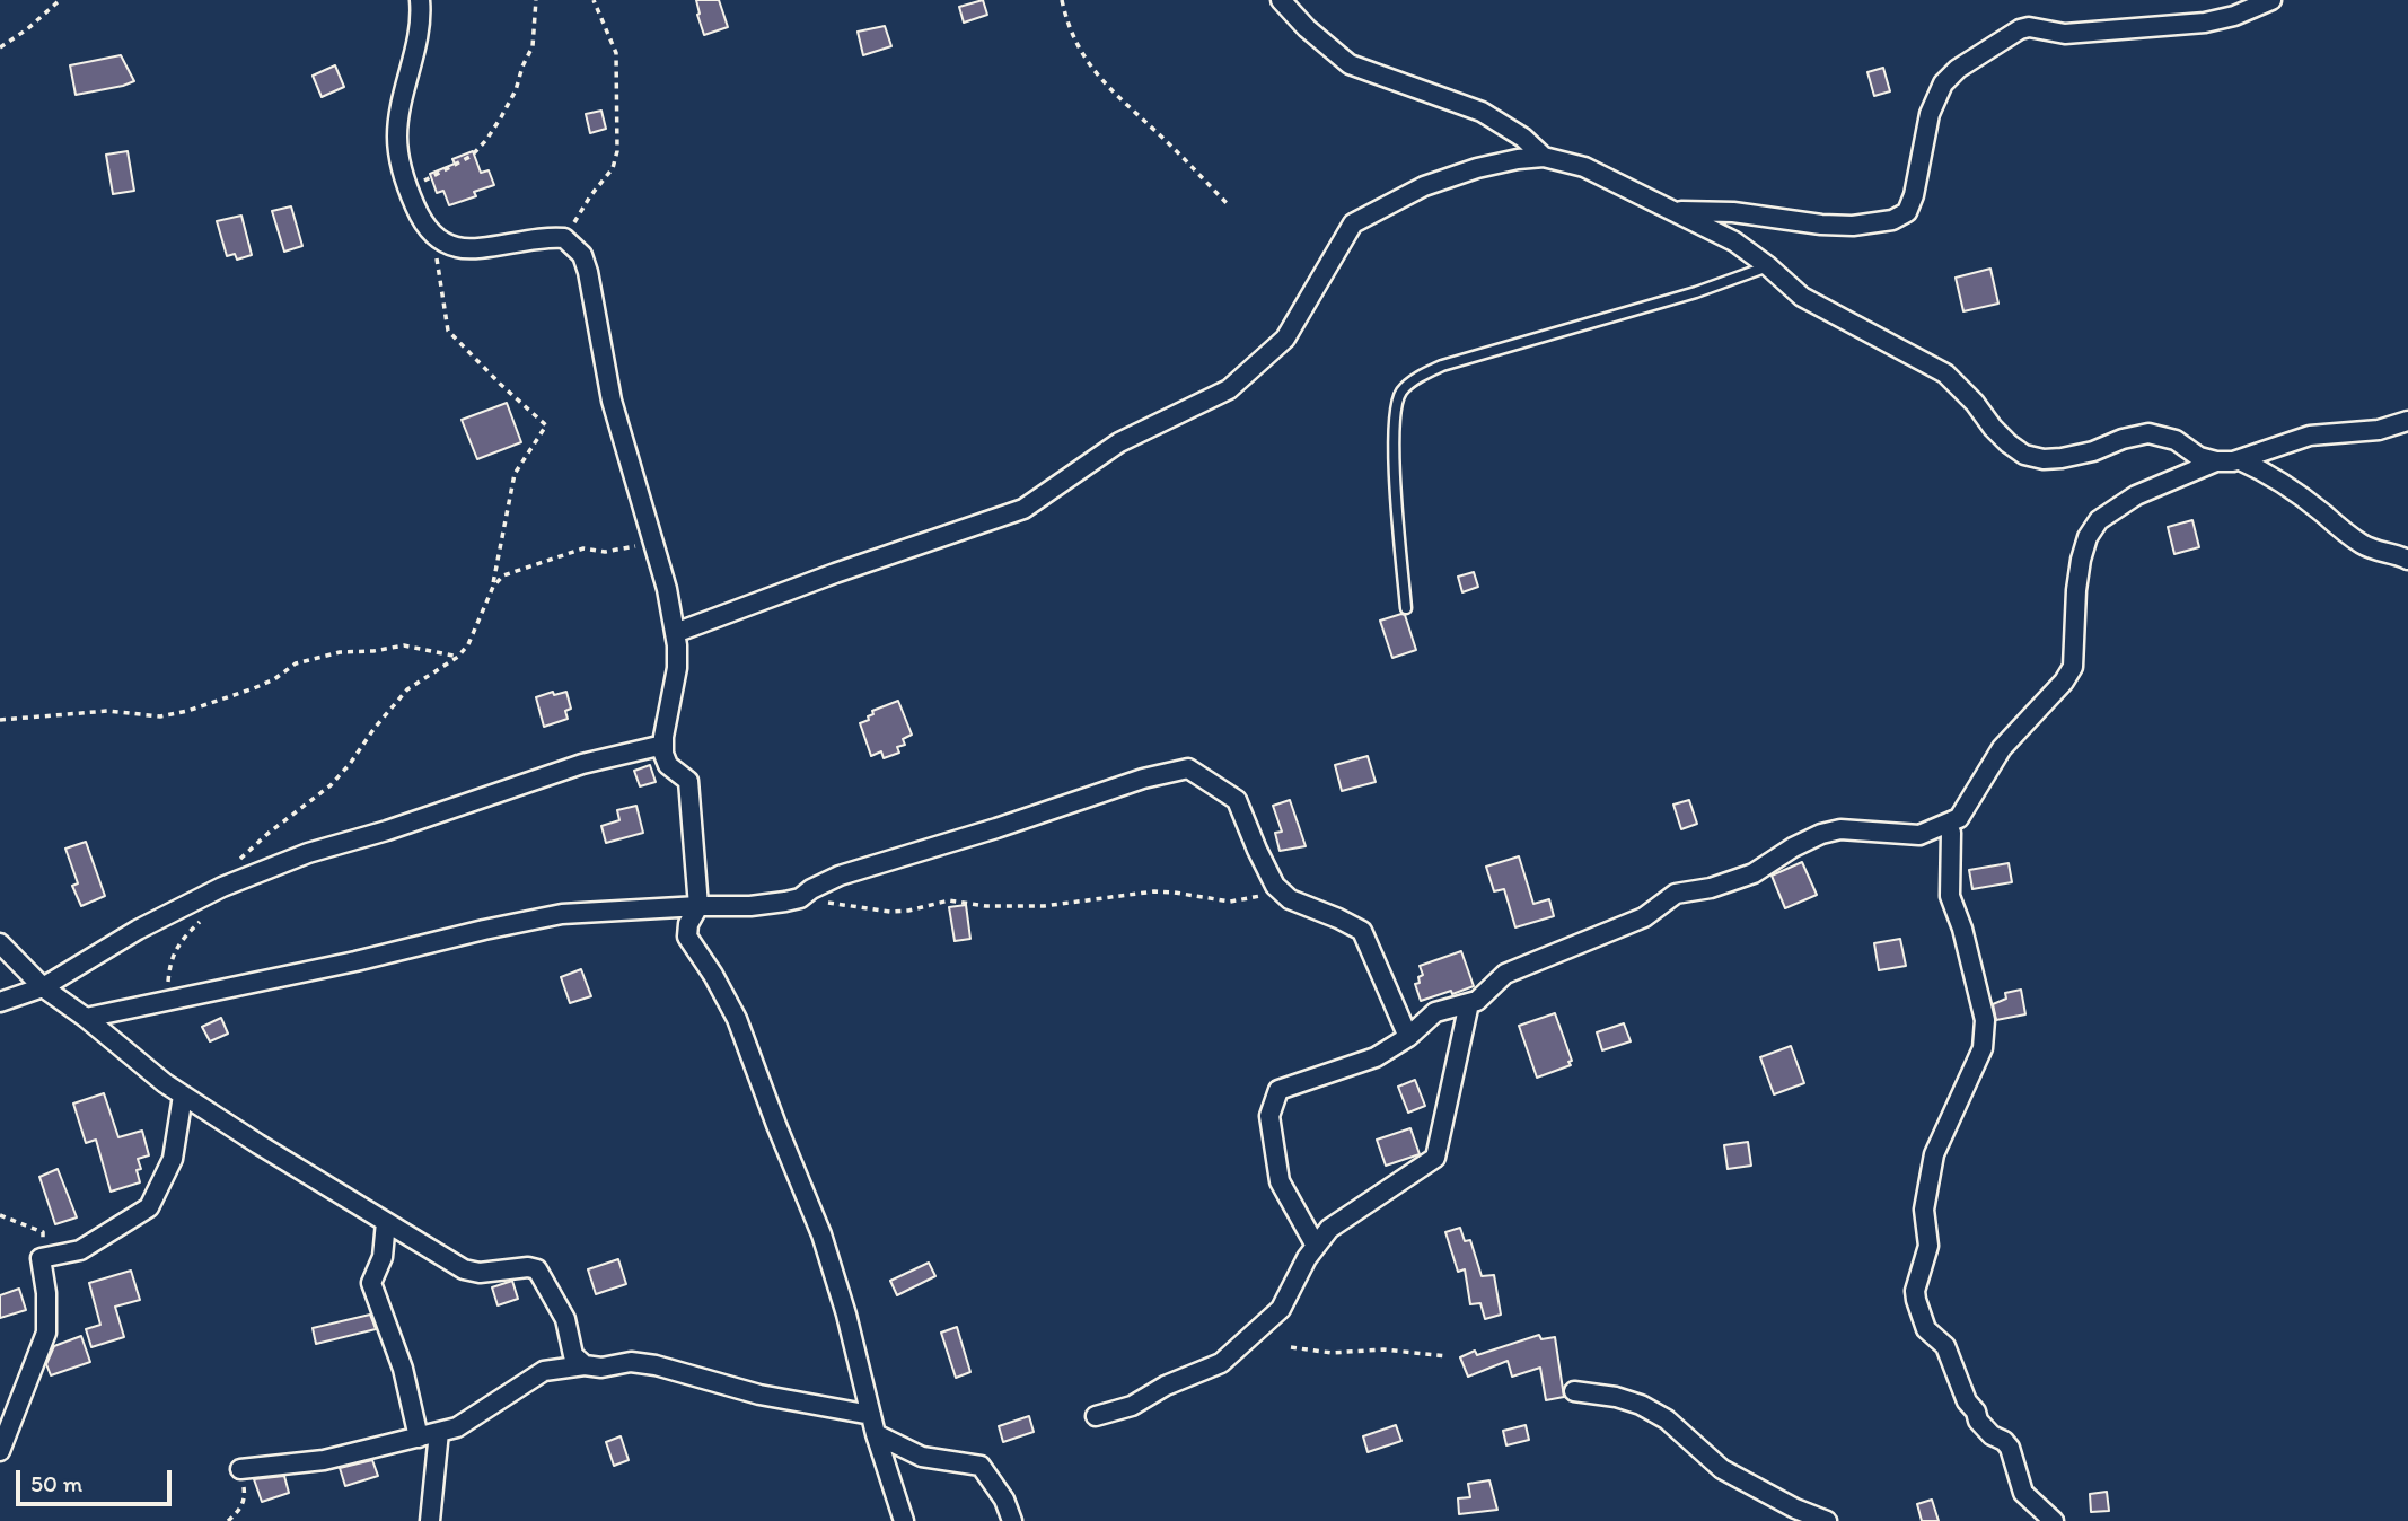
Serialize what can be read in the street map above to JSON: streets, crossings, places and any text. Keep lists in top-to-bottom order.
{
  "scale_bar": "50 m"
}
